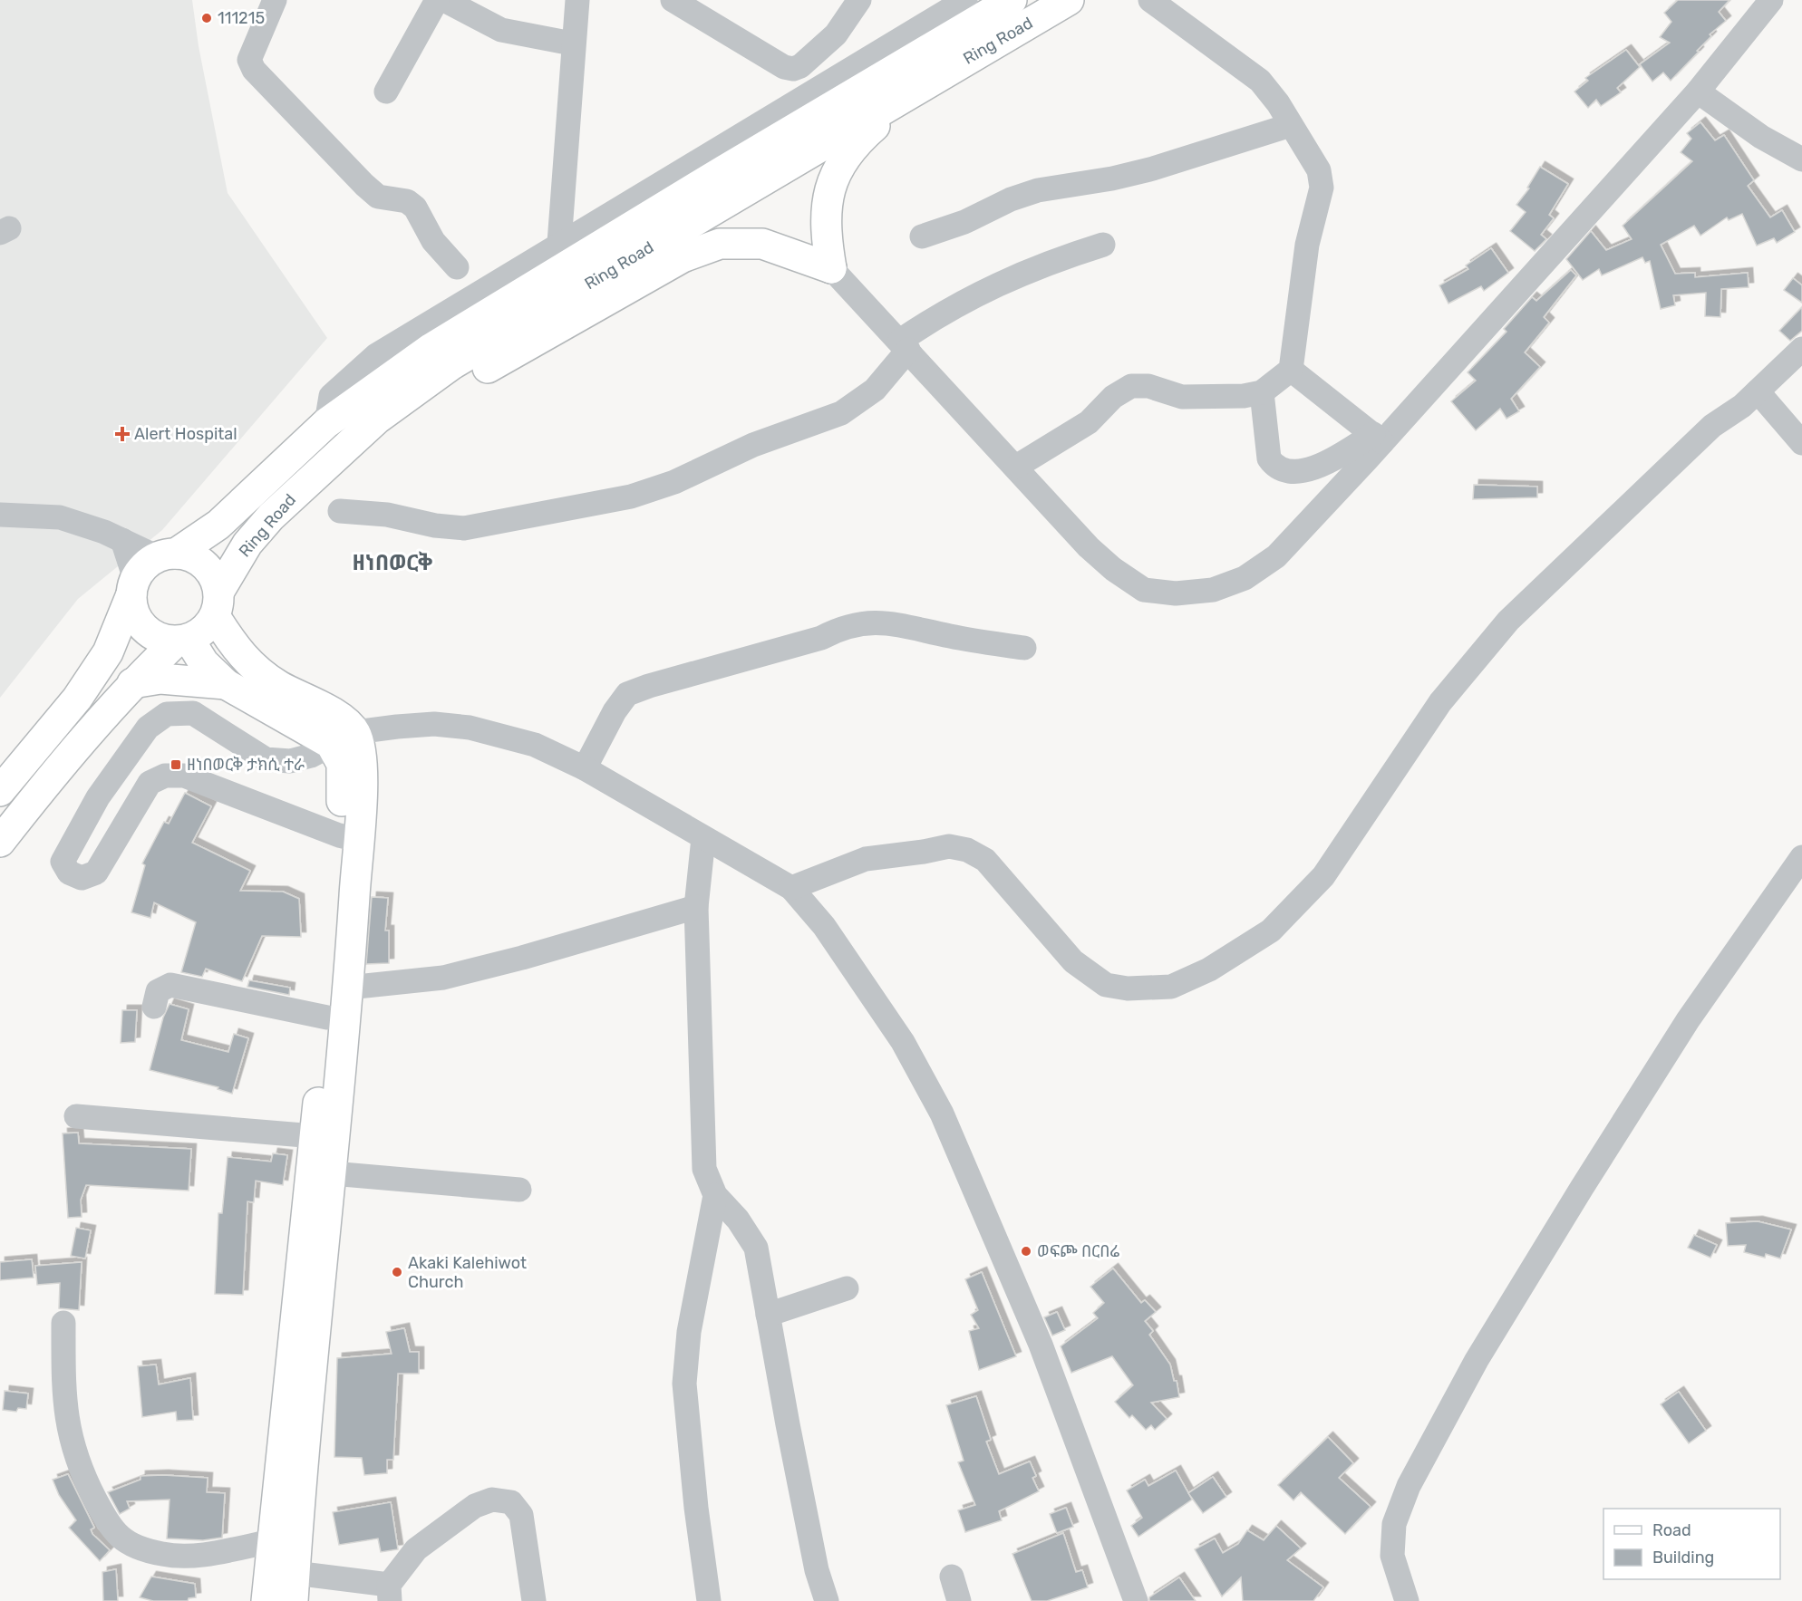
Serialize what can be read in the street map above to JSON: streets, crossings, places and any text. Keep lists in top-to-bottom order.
{
  "streets": {
    "main road": ["Ring Road"]
  },
  "districts": ["ዘነበወርቅ"],
  "places": {
    "other": ["111215", "ወፍጮ በርበሬ", "Akaki Kalehiwot Church"],
    "health": ["Alert Hospital"],
    "transit": ["ዘነበወርቅ ታክሲ ተራ"]
  },
  "legend": ["Road", "Building"]
}
